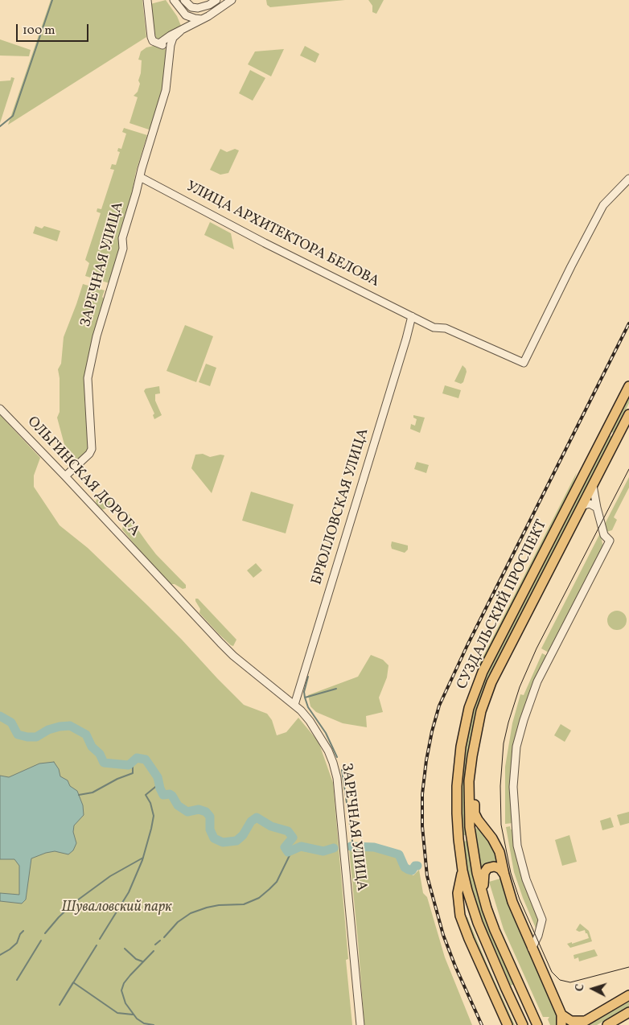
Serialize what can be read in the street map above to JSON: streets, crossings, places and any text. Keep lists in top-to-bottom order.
{
  "streets": {
    "main road": ["СУЗДАЛЬСКИЙ ПРОСПЕКТ"],
    "street": [
      "УЛИЦА АРХИТЕКТОРА БЕЛОВА",
      "ЗАРЕЧНАЯ УЛИЦА",
      "ОЛЬГИНСКАЯ ДОРОГА",
      "БРЮЛЛОВСКАЯ УЛИЦА"
    ]
  },
  "crossings": [
    ["УЛИЦА АРХИТЕКТОРА БЕЛОВА", "ЗАРЕЧНАЯ УЛИЦА"],
    ["УЛИЦА АРХИТЕКТОРА БЕЛОВА", "БРЮЛЛОВСКАЯ УЛИЦА"],
    ["ЗАРЕЧНАЯ УЛИЦА", "ОЛЬГИНСКАЯ ДОРОГА"],
    ["ЗАРЕЧНАЯ УЛИЦА", "БРЮЛЛОВСКАЯ УЛИЦА"]
  ],
  "parks": ["Шуваловский парк"],
  "scale_bar": "100 m",
  "north": "left"
}
